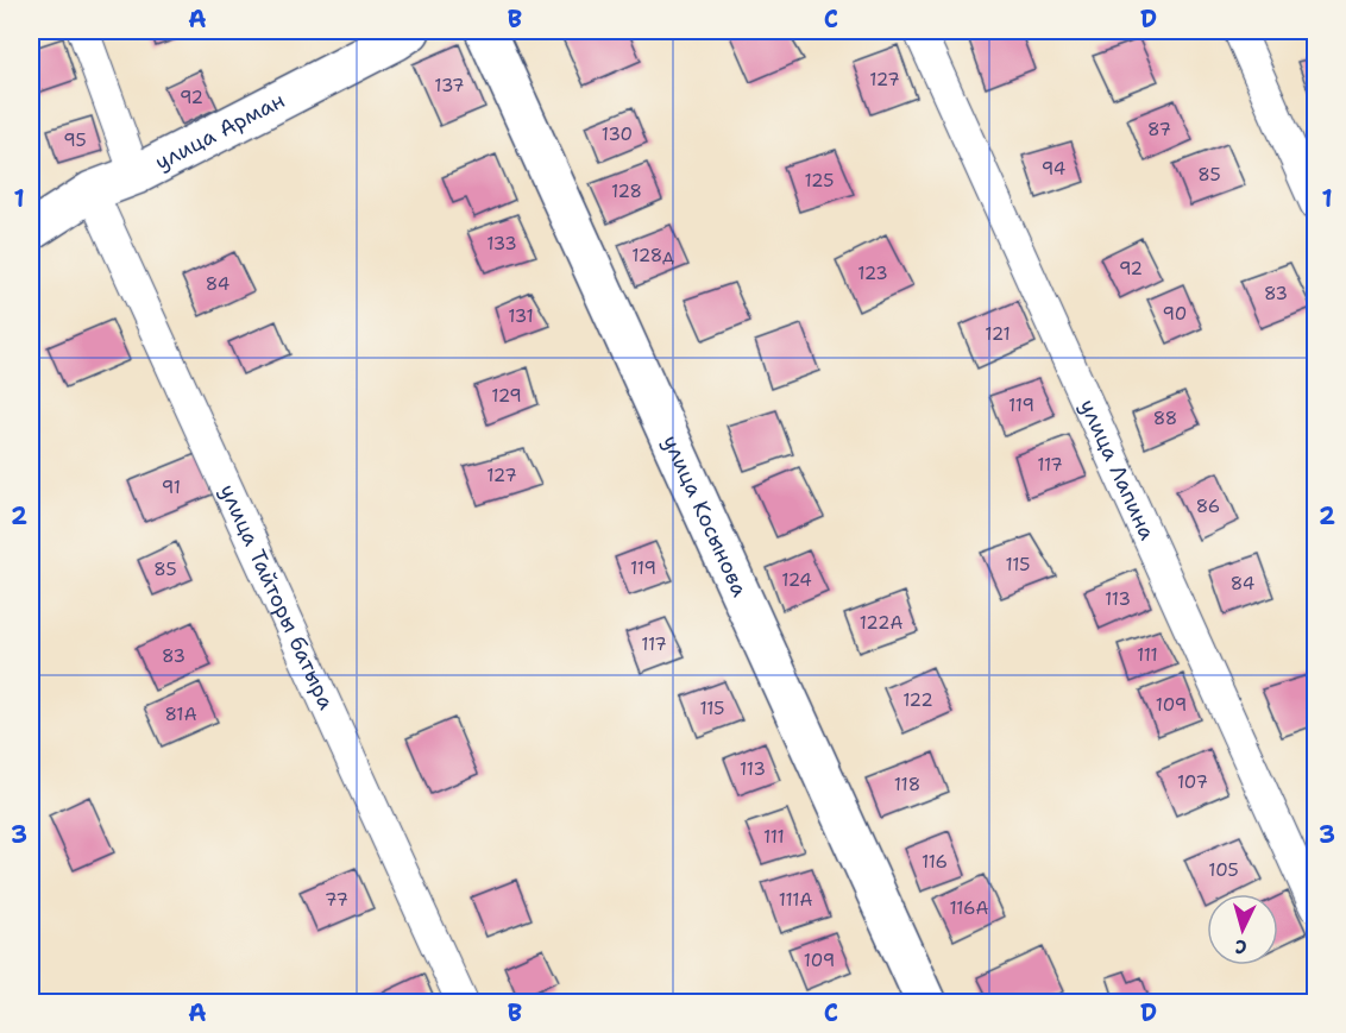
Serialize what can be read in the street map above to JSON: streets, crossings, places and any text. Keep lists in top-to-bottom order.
{
  "streets": {
    "street": [
      "улица Арман",
      "улица Лапина",
      "улица Косынова",
      "улица Тайторы батыра"
    ]
  },
  "crossings": [
    ["улица Арман", "улица Тайторы батыра"]
  ],
  "house_numbers": [
    "127",
    "137",
    "92",
    "87",
    "130",
    "95",
    "94",
    "85",
    "125",
    "128",
    "133",
    "128д",
    "92",
    "123",
    "84",
    "83",
    "90",
    "131",
    "121",
    "129",
    "119",
    "88",
    "117",
    "127",
    "91",
    "86",
    "115",
    "119",
    "85",
    "124",
    "84",
    "113",
    "122А",
    "117",
    "111",
    "83",
    "122",
    "109",
    "115",
    "81А",
    "113",
    "107",
    "118",
    "111",
    "116",
    "105",
    "77",
    "111А",
    "116А",
    "109"
  ],
  "north": "bottom",
  "grid": {
    "columns": [
      "A",
      "B",
      "C",
      "D"
    ],
    "rows": ["1", "2", "3"]
  }
}
